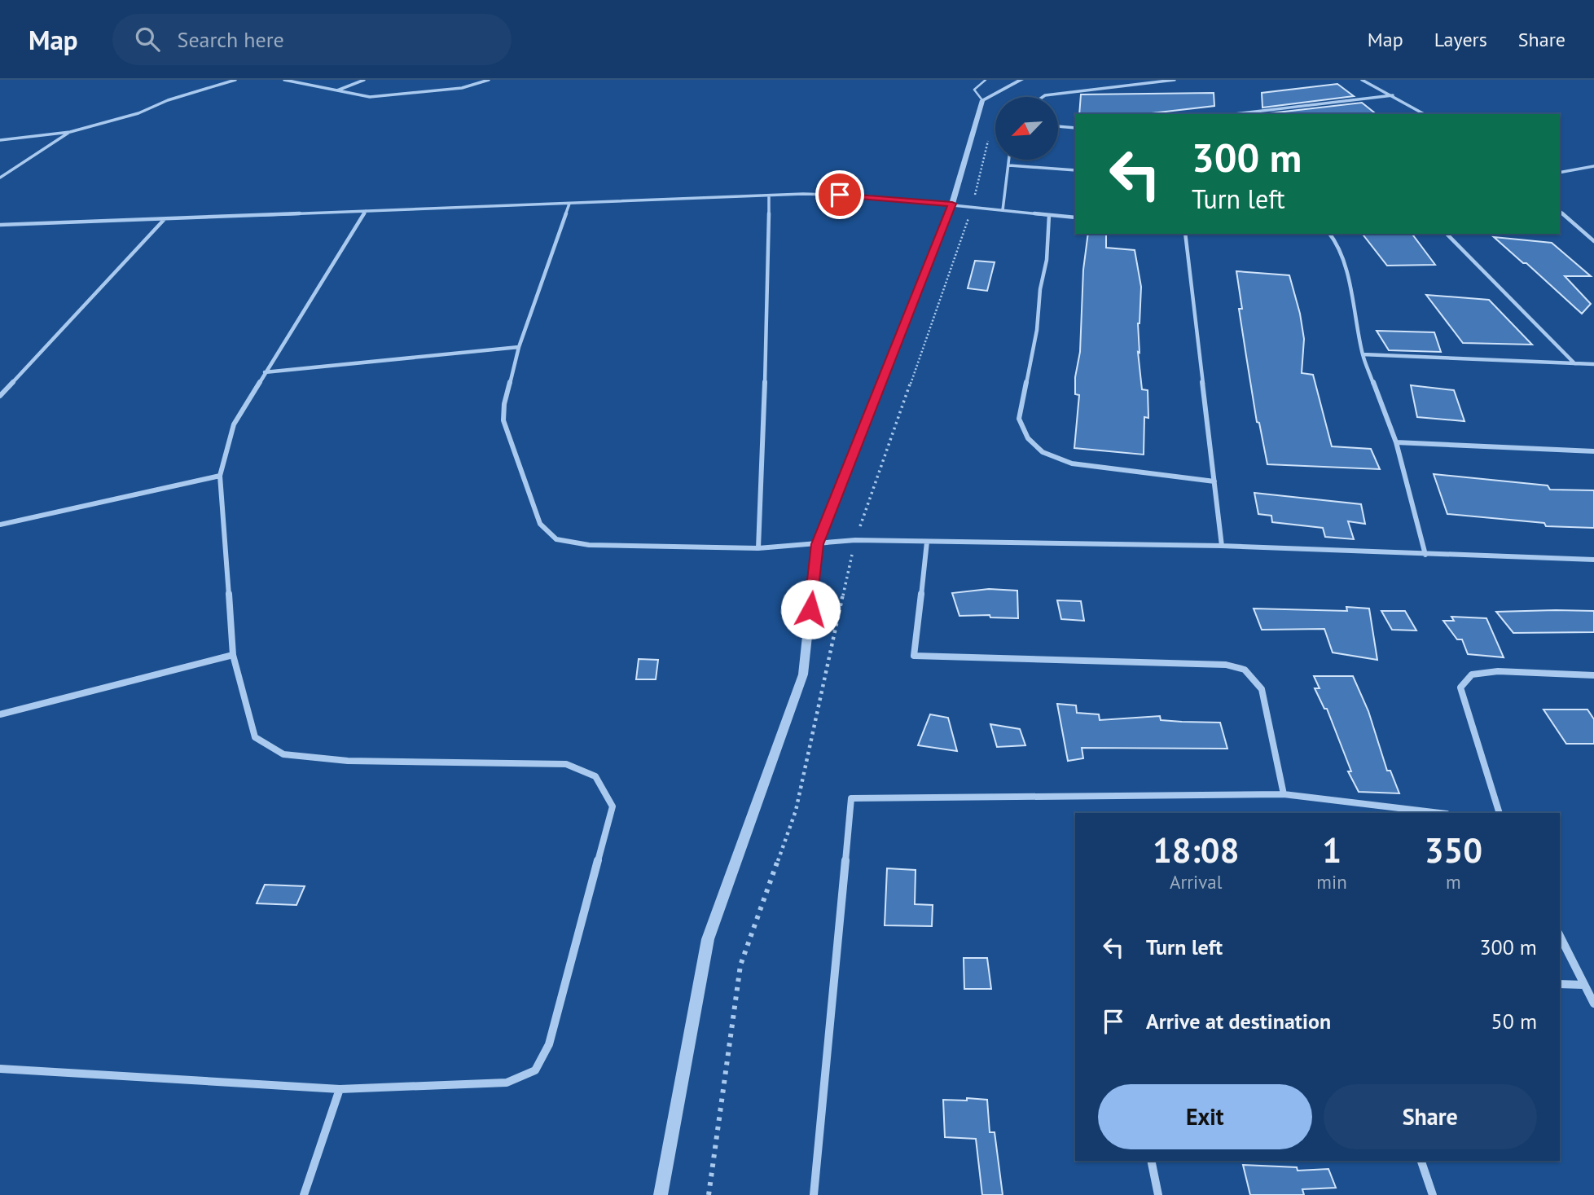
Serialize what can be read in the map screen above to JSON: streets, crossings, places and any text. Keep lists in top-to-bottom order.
{
  "north": "bottom left",
  "page": {
    "header": "Map",
    "search": "Search here",
    "nav": ["Map", "Layers", "Share"],
    "turn": ["300 m", "Turn left"],
    "eta": [
      "18:08",
      "Arrival",
      "1",
      "min",
      "350",
      "m"
    ],
    "list": [
      {
        "name": "Turn left",
        "value": "300 m"
      },
      {
        "name": "Arrive at destination",
        "value": "50 m"
      }
    ],
    "buttons": ["Exit", "Share"]
  }
}
